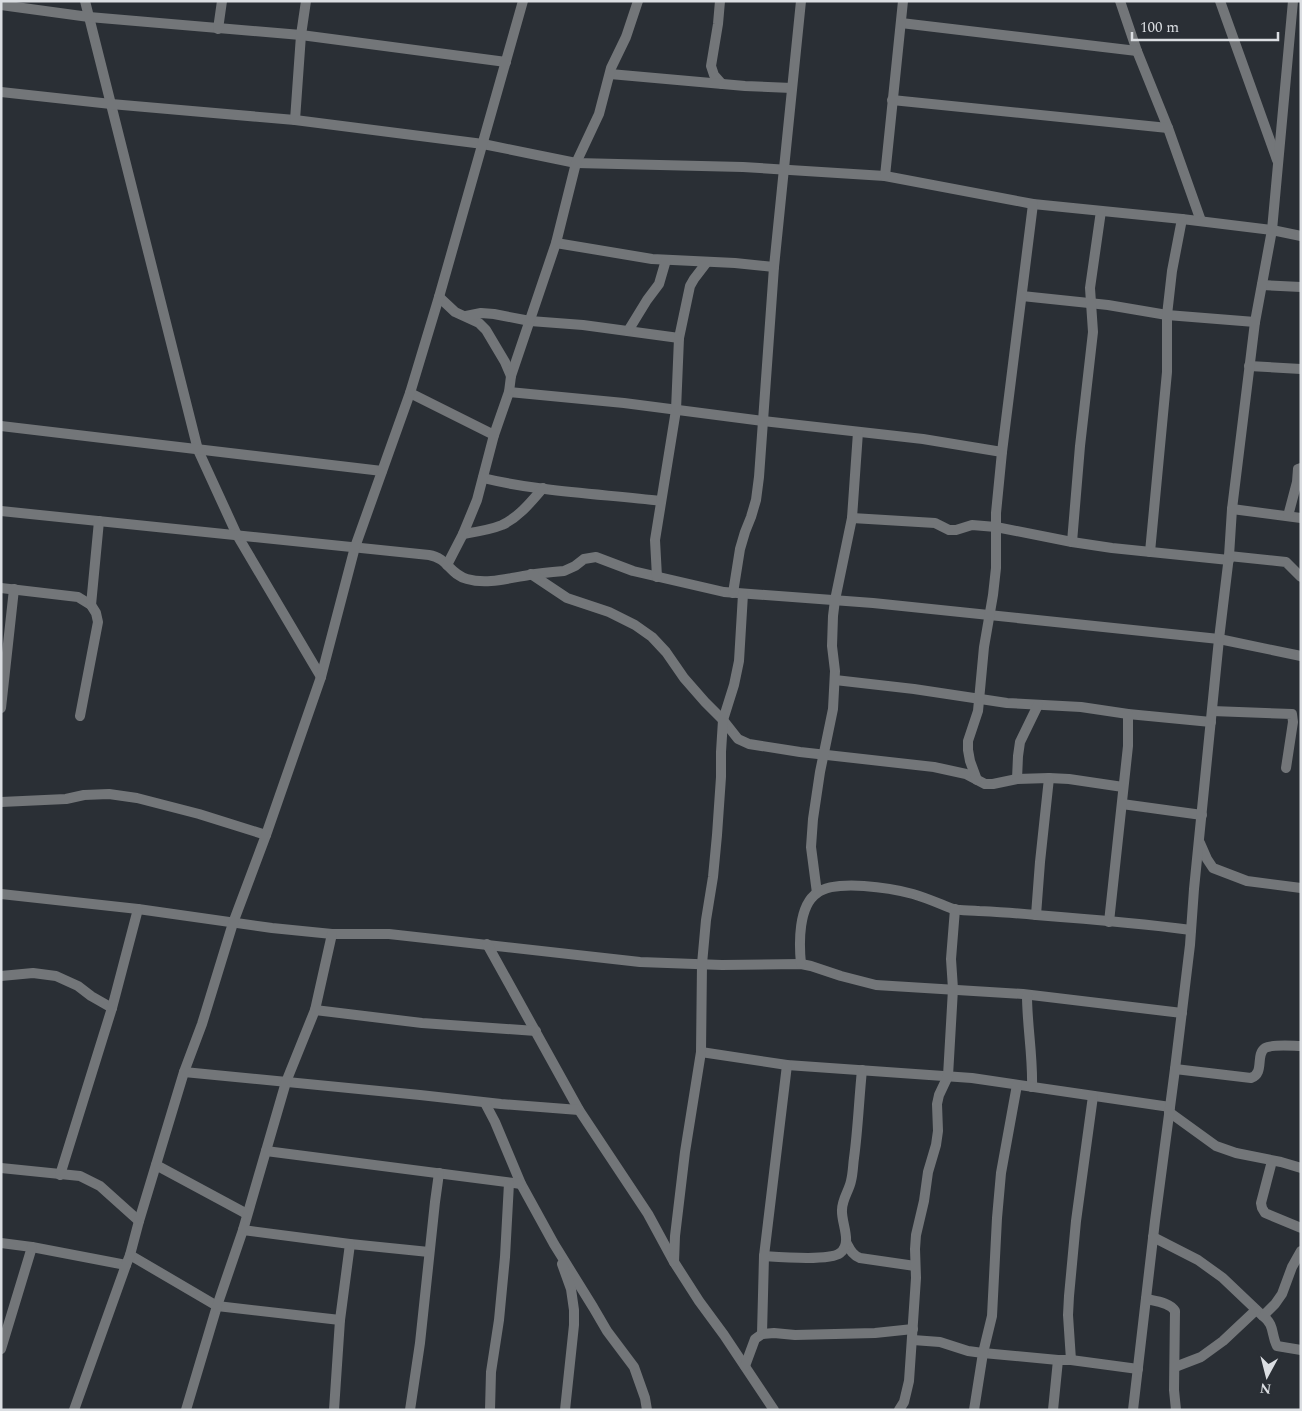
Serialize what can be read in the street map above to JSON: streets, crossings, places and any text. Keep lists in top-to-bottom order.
{
  "scale_bar": "100 m",
  "north": "bottom"
}
